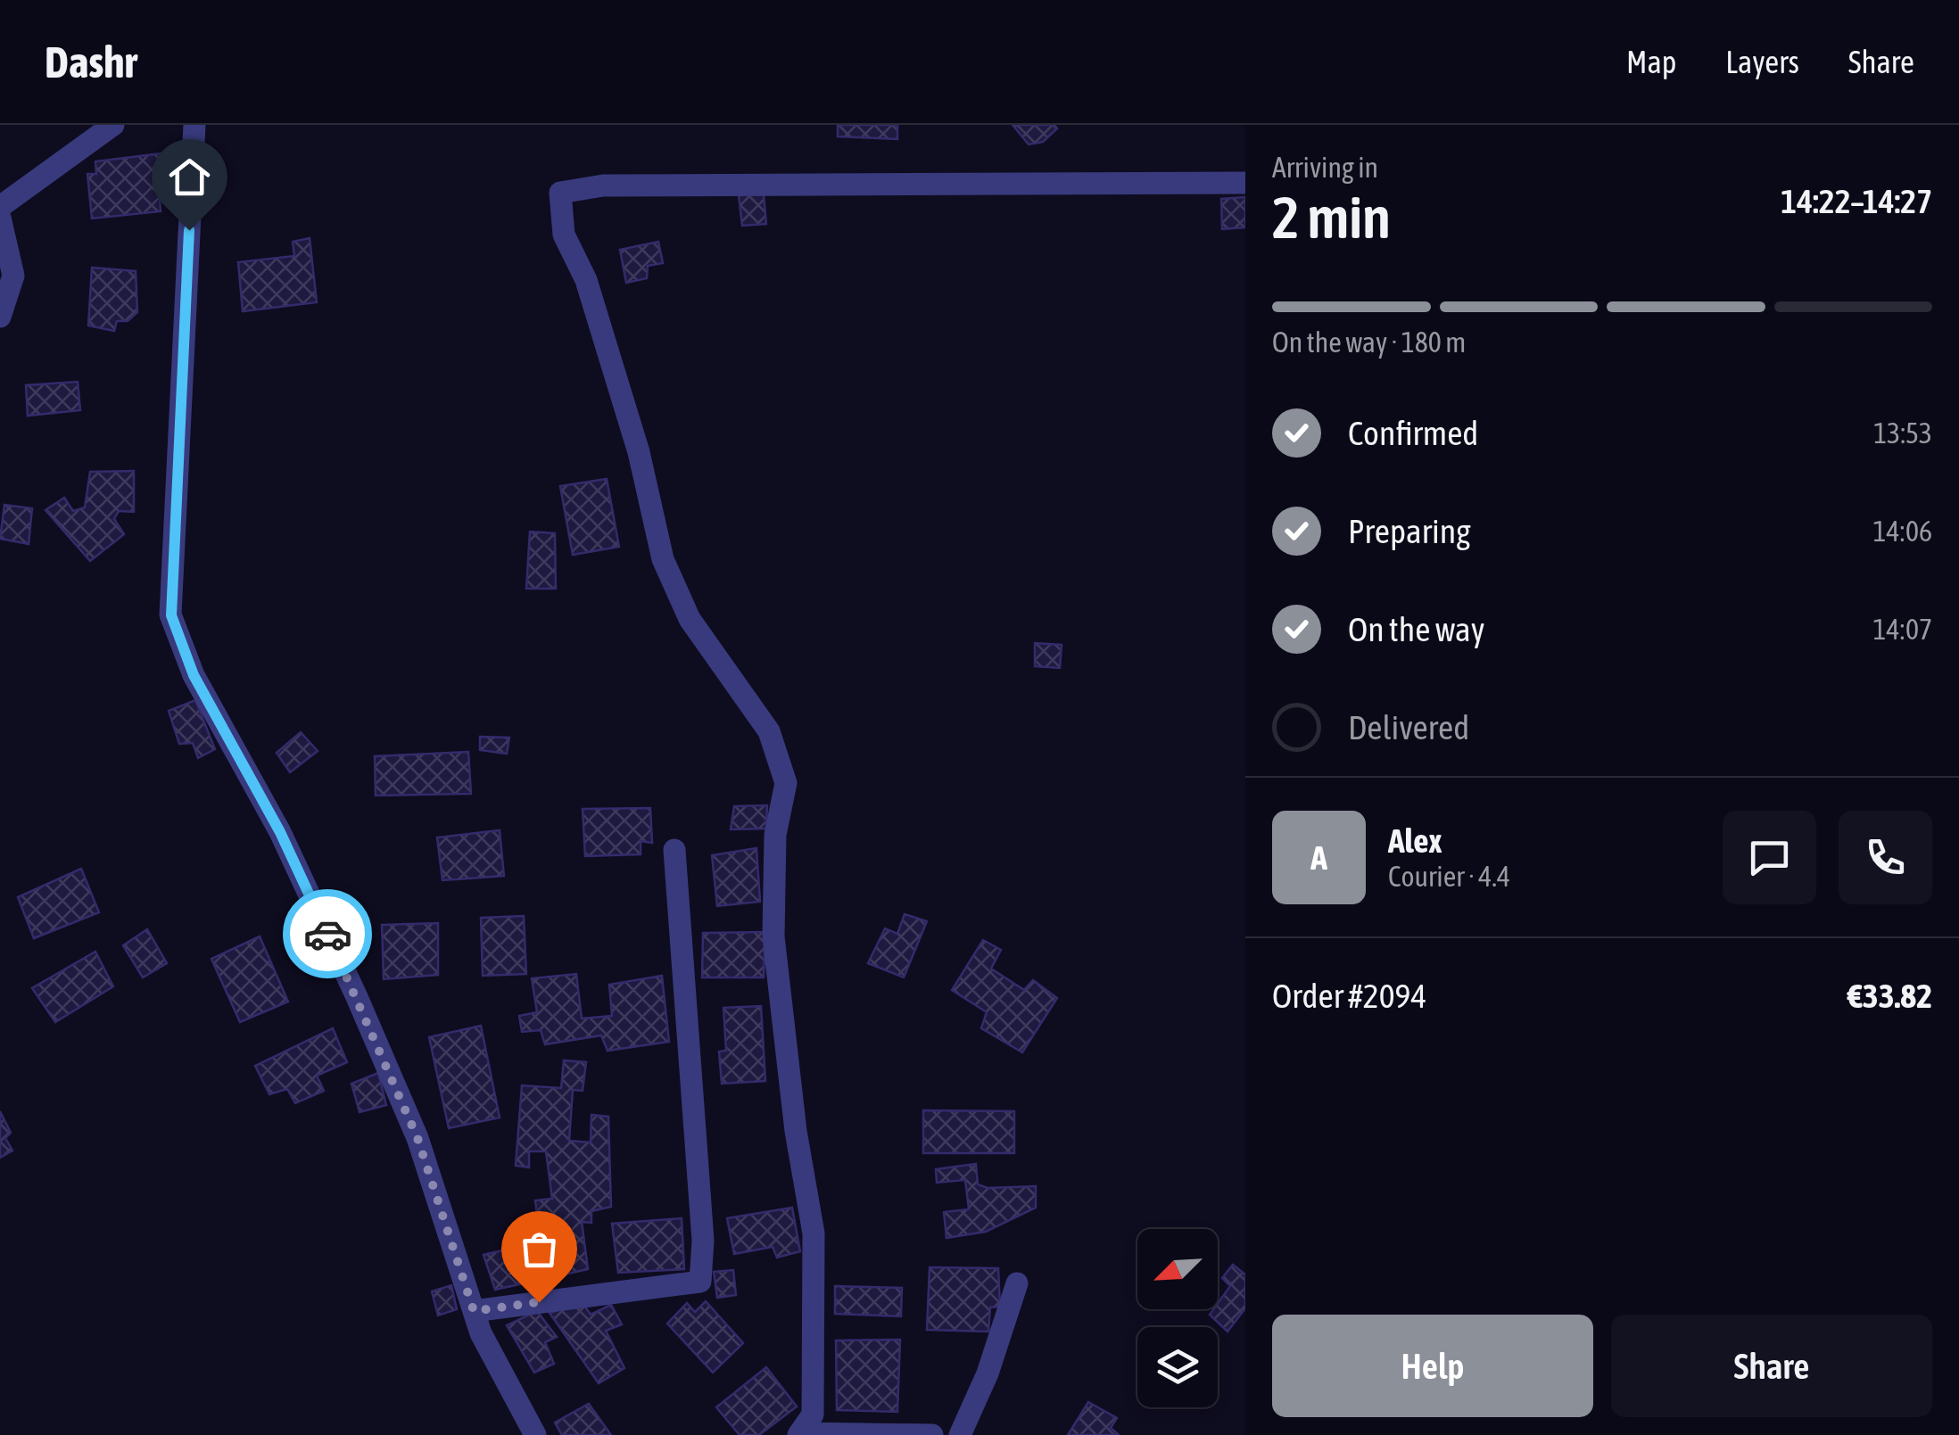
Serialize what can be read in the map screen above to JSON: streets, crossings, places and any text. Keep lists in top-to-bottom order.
{
  "north": "bottom left",
  "page": {
    "header": "Dashr",
    "nav": ["Map", "Layers", "Share"],
    "heading": ["2 min", "Arriving in", "14:22–14:27"],
    "panel": [
      "Alex",
      "Courier · 4.4",
      "Order #2094",
      "€33.82"
    ],
    "bar": "On the way · 180 m",
    "list": [
      ["Confirmed", "13:53"],
      ["Preparing", "14:06"],
      ["On the way", "14:07"],
      "Delivered"
    ],
    "round": "A",
    "buttons": ["Help", "Share"]
  }
}
